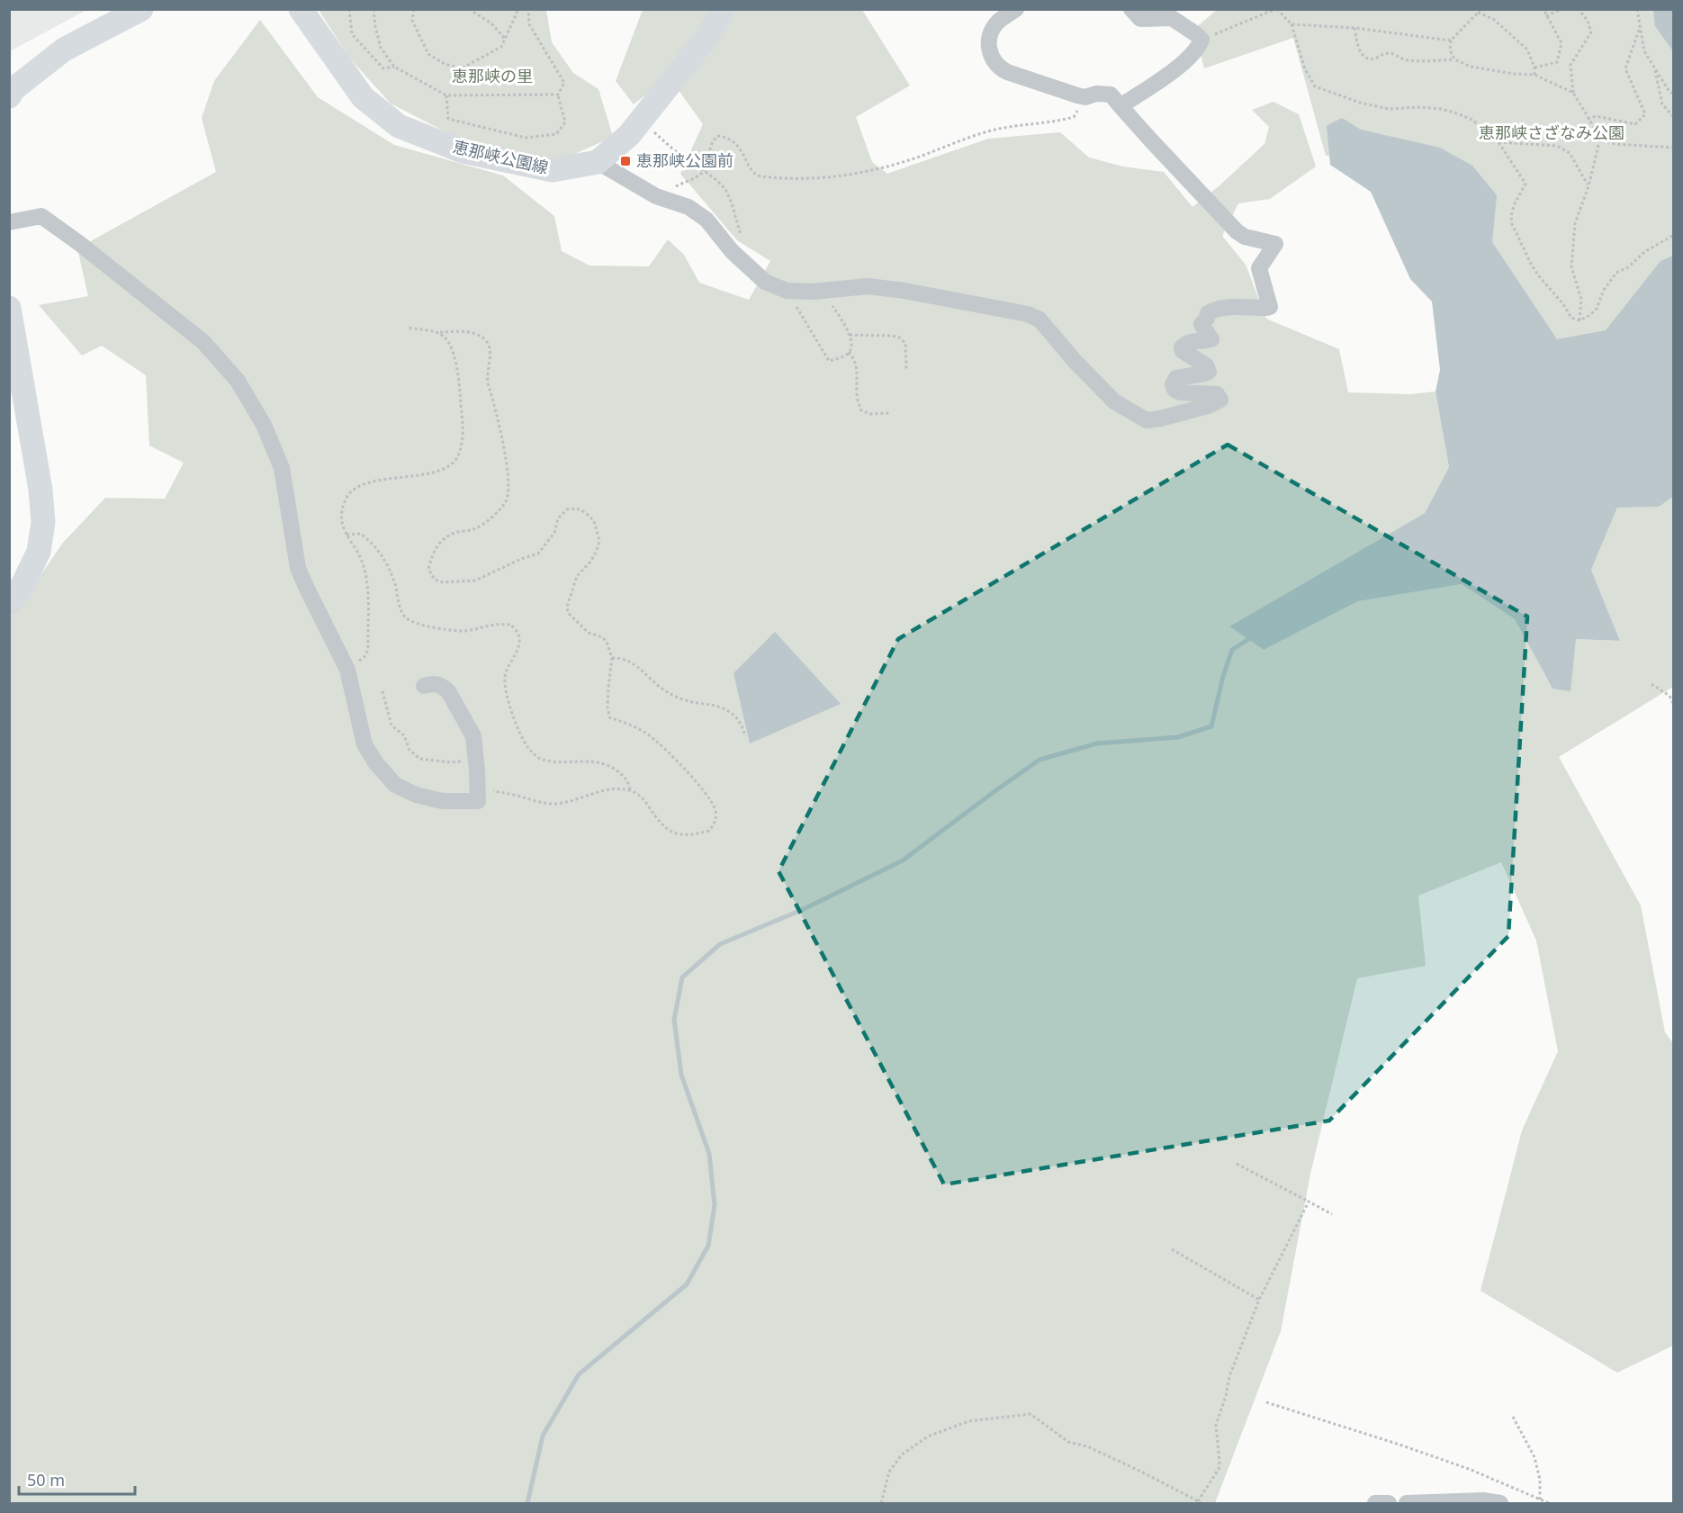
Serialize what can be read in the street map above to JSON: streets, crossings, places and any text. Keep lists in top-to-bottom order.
{
  "streets": {
    "street": ["恵那峡公園線"]
  },
  "parks": ["恵那峡の里", "恵那峡さざなみ公園"],
  "places": {
    "transit": ["恵那峡公園前"]
  },
  "scale_bar": "50 m"
}
